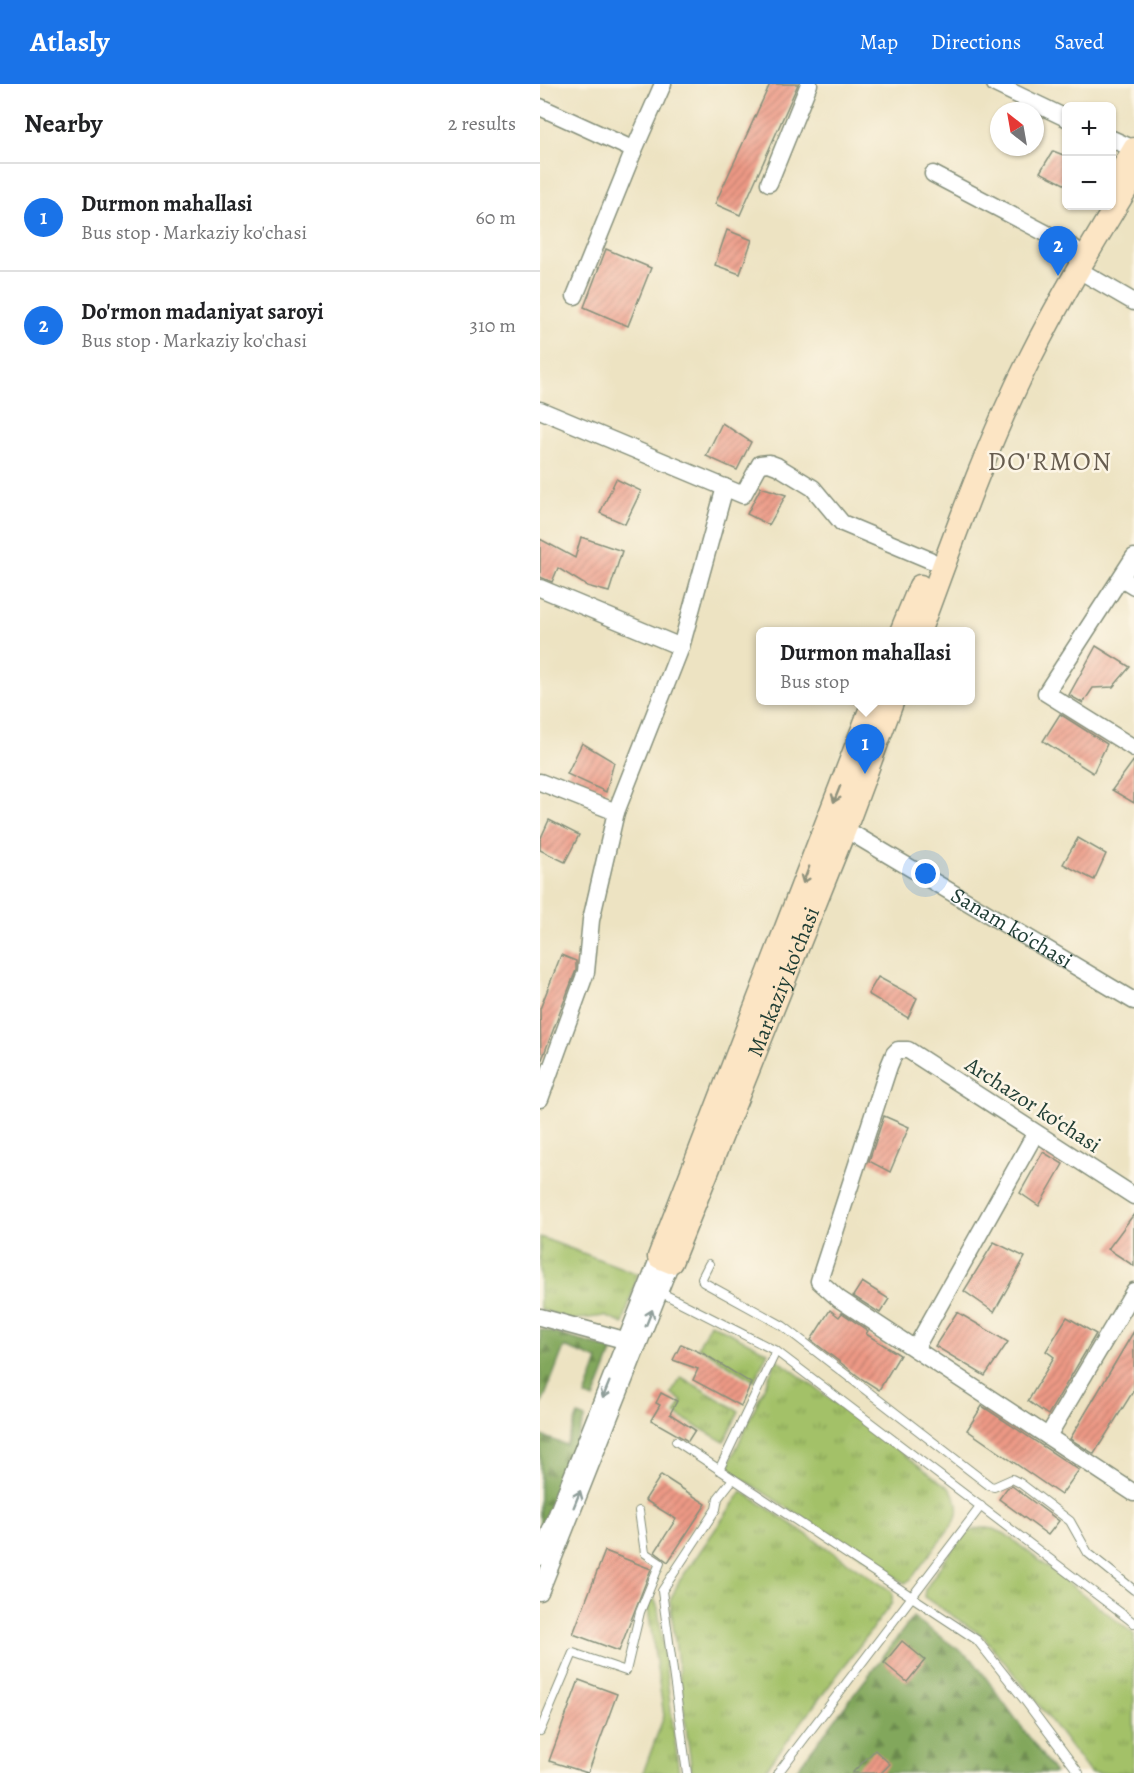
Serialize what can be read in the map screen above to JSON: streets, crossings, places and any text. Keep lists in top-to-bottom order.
{
  "streets": {
    "street": ["Sanam ko'chasi", "Markaziy ko'chasi", "Archazor ko‘chasi"]
  },
  "crossings": [
    ["Sanam ko'chasi", "Markaziy ko'chasi"]
  ],
  "districts": ["DO'RMON"],
  "north": "top left",
  "page": {
    "header": "Atlasly",
    "nav": ["Map", "Directions", "Saved"],
    "heading": ["Nearby", "2 results"],
    "map_buttons": ["+", "−"],
    "list": [
      {
        "mark": "1",
        "name": "Durmon mahallasi",
        "note": "Bus stop · Markaziy ko'chasi",
        "value": "60 m"
      },
      {
        "mark": "2",
        "name": "Do'rmon madaniyat saroyi",
        "note": "Bus stop · Markaziy ko'chasi",
        "value": "310 m"
      }
    ],
    "pins": ["2", "1"],
    "popup": ["Durmon mahallasi", "Bus stop"]
  }
}
